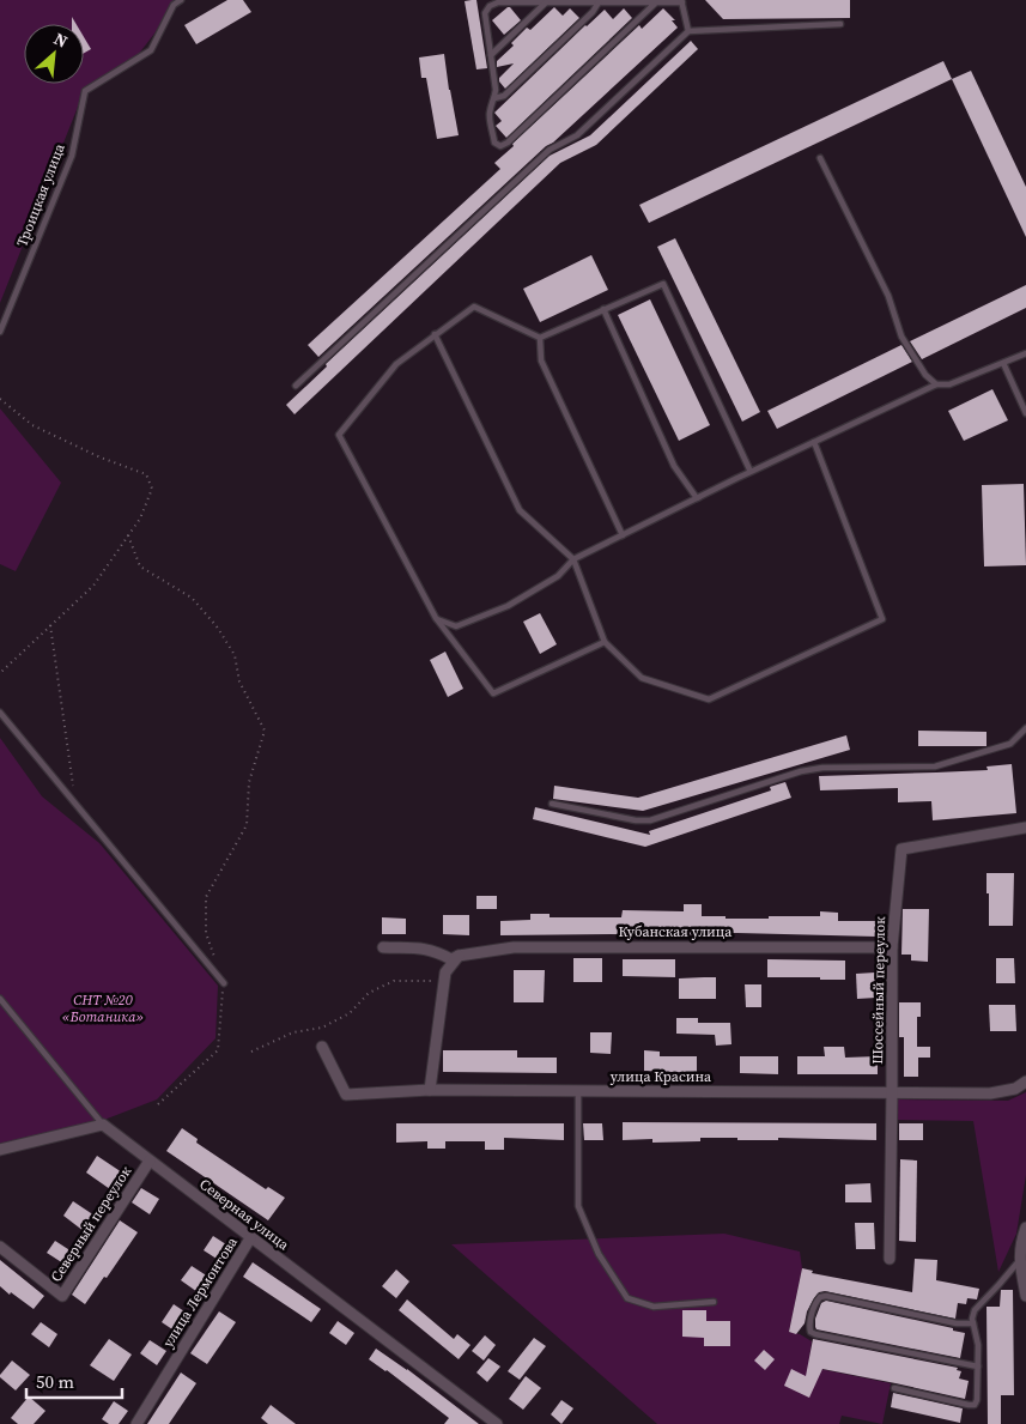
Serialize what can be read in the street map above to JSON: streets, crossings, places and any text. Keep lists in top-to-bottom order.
{
  "streets": {
    "street": [
      "Кубанская улица",
      "Шоссейный переулок",
      "улица Красина",
      "Северная улица",
      "Северный переулок",
      "улица Лермонтова"
    ],
    "lane": ["Троицкая улица"]
  },
  "crossings": [
    ["Кубанская улица", "Шоссейный переулок"],
    ["Шоссейный переулок", "улица Красина"],
    ["Северная улица", "Северный переулок"],
    ["Северная улица", "улица Лермонтова"]
  ],
  "parks": ["СНТ №20 «Ботаника»"],
  "scale_bar": "50 m",
  "north": "top right"
}
